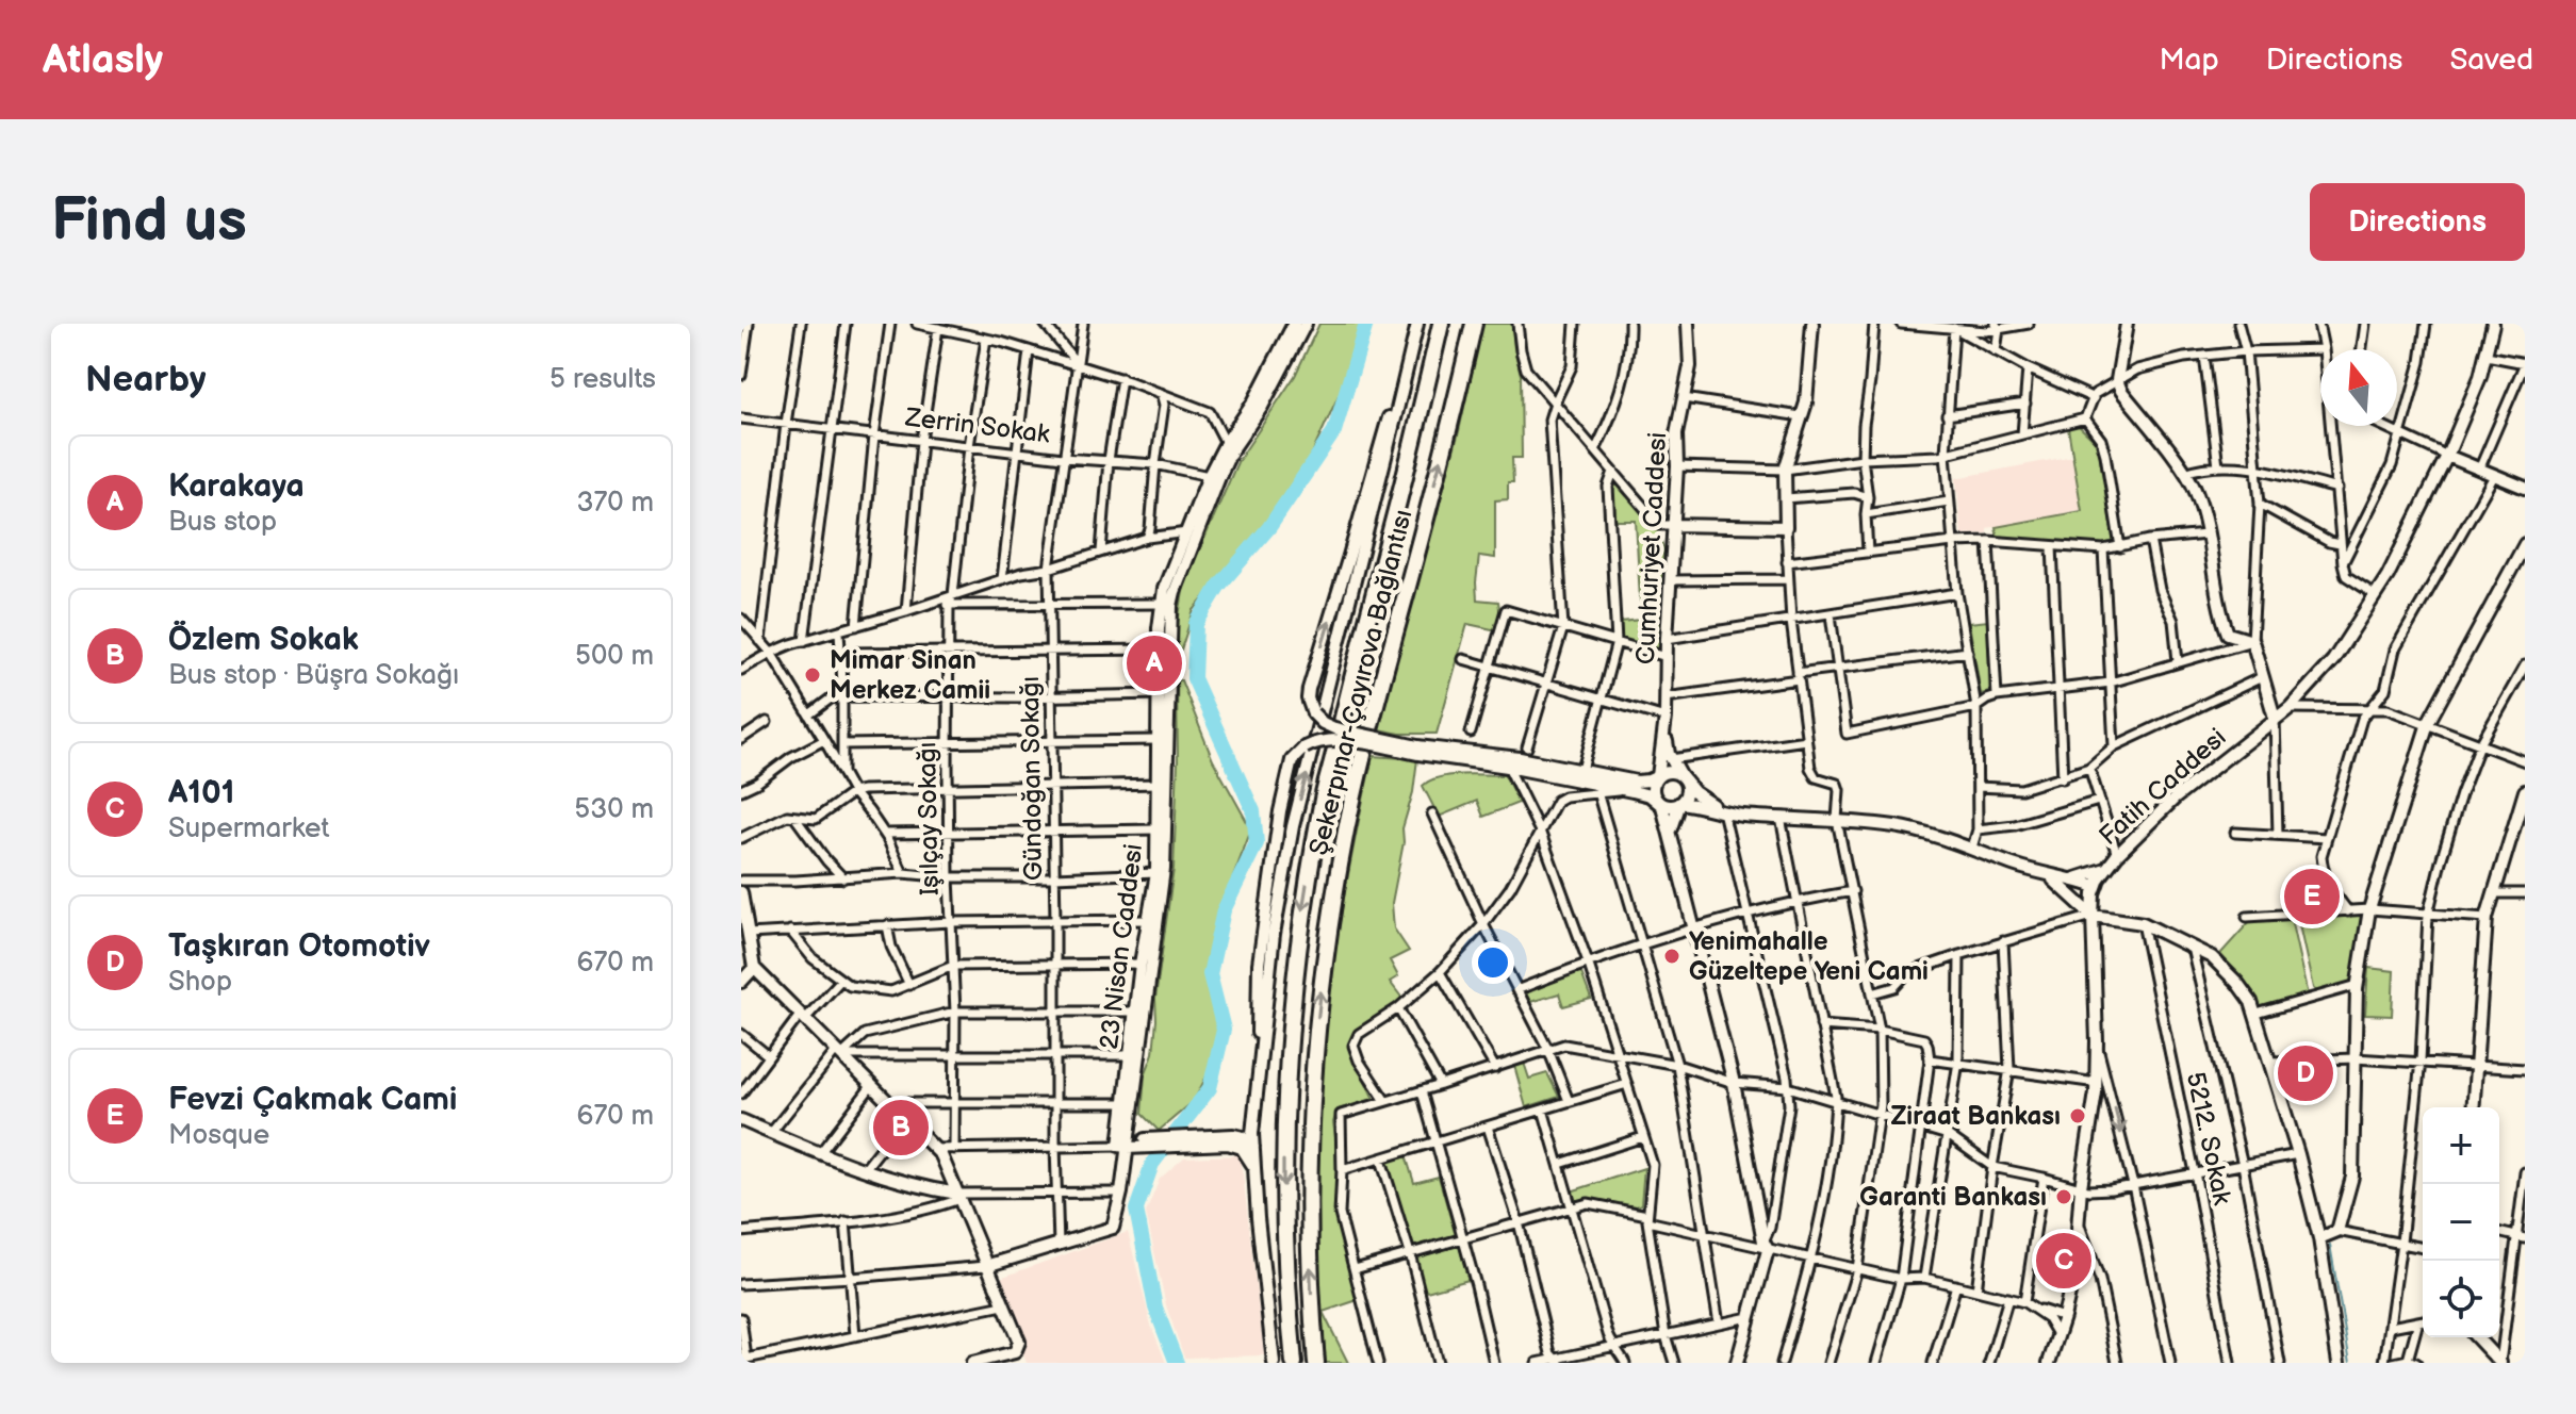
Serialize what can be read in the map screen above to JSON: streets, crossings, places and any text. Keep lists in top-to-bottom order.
{
  "streets": {
    "highway": ["Şekerpınar-Çayırova Bağlantısı"],
    "street": [
      "Zerrin Sokak",
      "Cumhuriyet Caddesi",
      "Gündoğan Sokağı",
      "Fatih Caddesi",
      "Işılçay Sokağı",
      "23 Nisan Caddesi",
      "5212. Sokak"
    ]
  },
  "crossings": [
    ["Zerrin Sokak", "Gündoğan Sokağı"],
    ["Zerrin Sokak", "Işılçay Sokağı"],
    ["Zerrin Sokak", "23 Nisan Caddesi"],
    ["Gündoğan Sokağı", "23 Nisan Caddesi"]
  ],
  "places": [
    "Mimar Sinan Merkez Camii",
    "Yenimahalle Güzeltepe Yeni Cami",
    "Ziraat Bankası",
    "Garanti Bankası"
  ],
  "north": "top",
  "page": {
    "header": "Atlasly",
    "nav": ["Map", "Directions", "Saved"],
    "buttons": "Directions",
    "title": "Find us",
    "heading": ["Nearby", "5 results"],
    "list": [
      {
        "mark": "A",
        "name": "Karakaya",
        "note": "Bus stop",
        "value": "370 m"
      },
      {
        "mark": "B",
        "name": "Özlem Sokak",
        "note": "Bus stop · Büşra Sokağı",
        "value": "500 m"
      },
      {
        "mark": "C",
        "name": "A101",
        "note": "Supermarket",
        "value": "530 m"
      },
      {
        "mark": "D",
        "name": "Taşkıran Otomotiv",
        "note": "Shop",
        "value": "670 m"
      },
      {
        "mark": "E",
        "name": "Fevzi Çakmak Cami",
        "note": "Mosque",
        "value": "670 m"
      }
    ],
    "pins": [
      "A",
      "E",
      "D",
      "B",
      "C"
    ],
    "map_buttons": ["+", "−"]
  }
}
